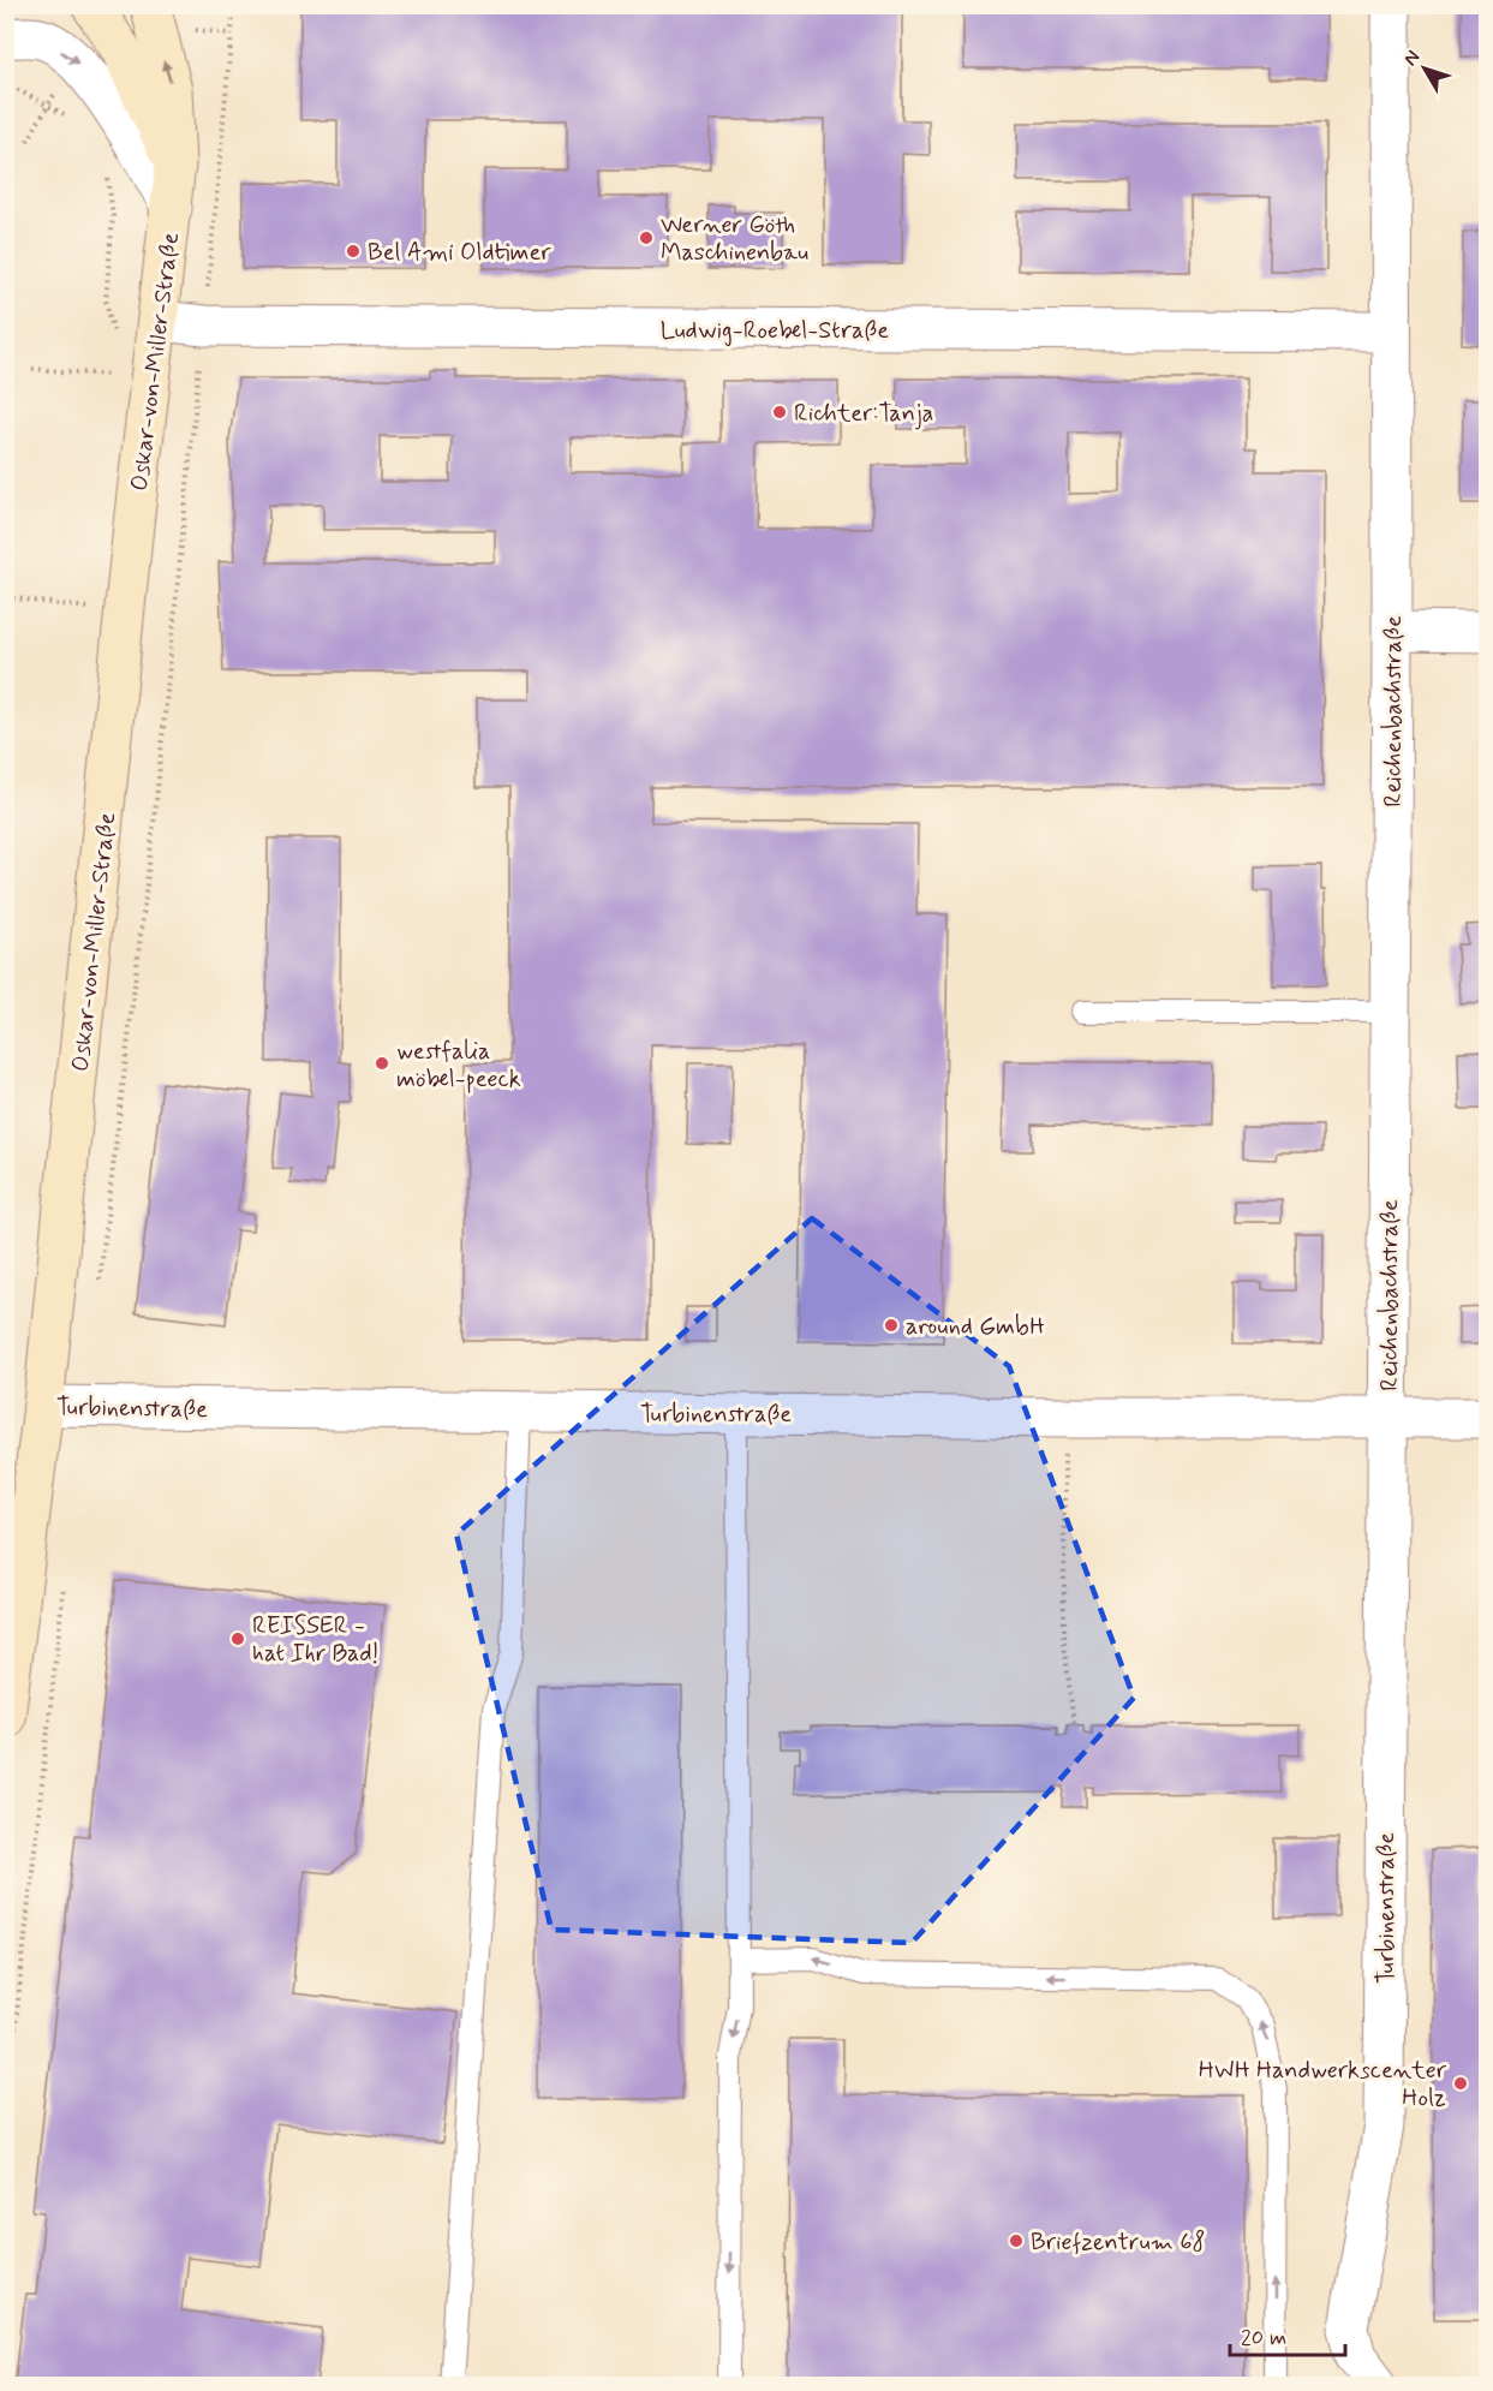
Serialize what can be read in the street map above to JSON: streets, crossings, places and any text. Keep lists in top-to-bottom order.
{
  "streets": {
    "main road": ["Oskar-von-Miller-Straße"],
    "street": ["Ludwig-Roebel-Straße", "Reichenbachstraße", "Turbinenstraße"]
  },
  "crossings": [
    ["Ludwig-Roebel-Straße", "Oskar-von-Miller-Straße"],
    ["Ludwig-Roebel-Straße", "Reichenbachstraße"],
    ["Oskar-von-Miller-Straße", "Turbinenstraße"],
    ["Reichenbachstraße", "Turbinenstraße"]
  ],
  "places": [
    "Werner Göth Maschinenbau",
    "Bel Ami Oldtimer",
    "Richter:Tanja",
    "westfalia möbel-peeck",
    "around GmbH",
    "REISSER - hat Ihr Bad!",
    "HWH Handwerkscenter Holz",
    "Briefzentrum 68"
  ],
  "scale_bar": "20 m",
  "north": "top left"
}
